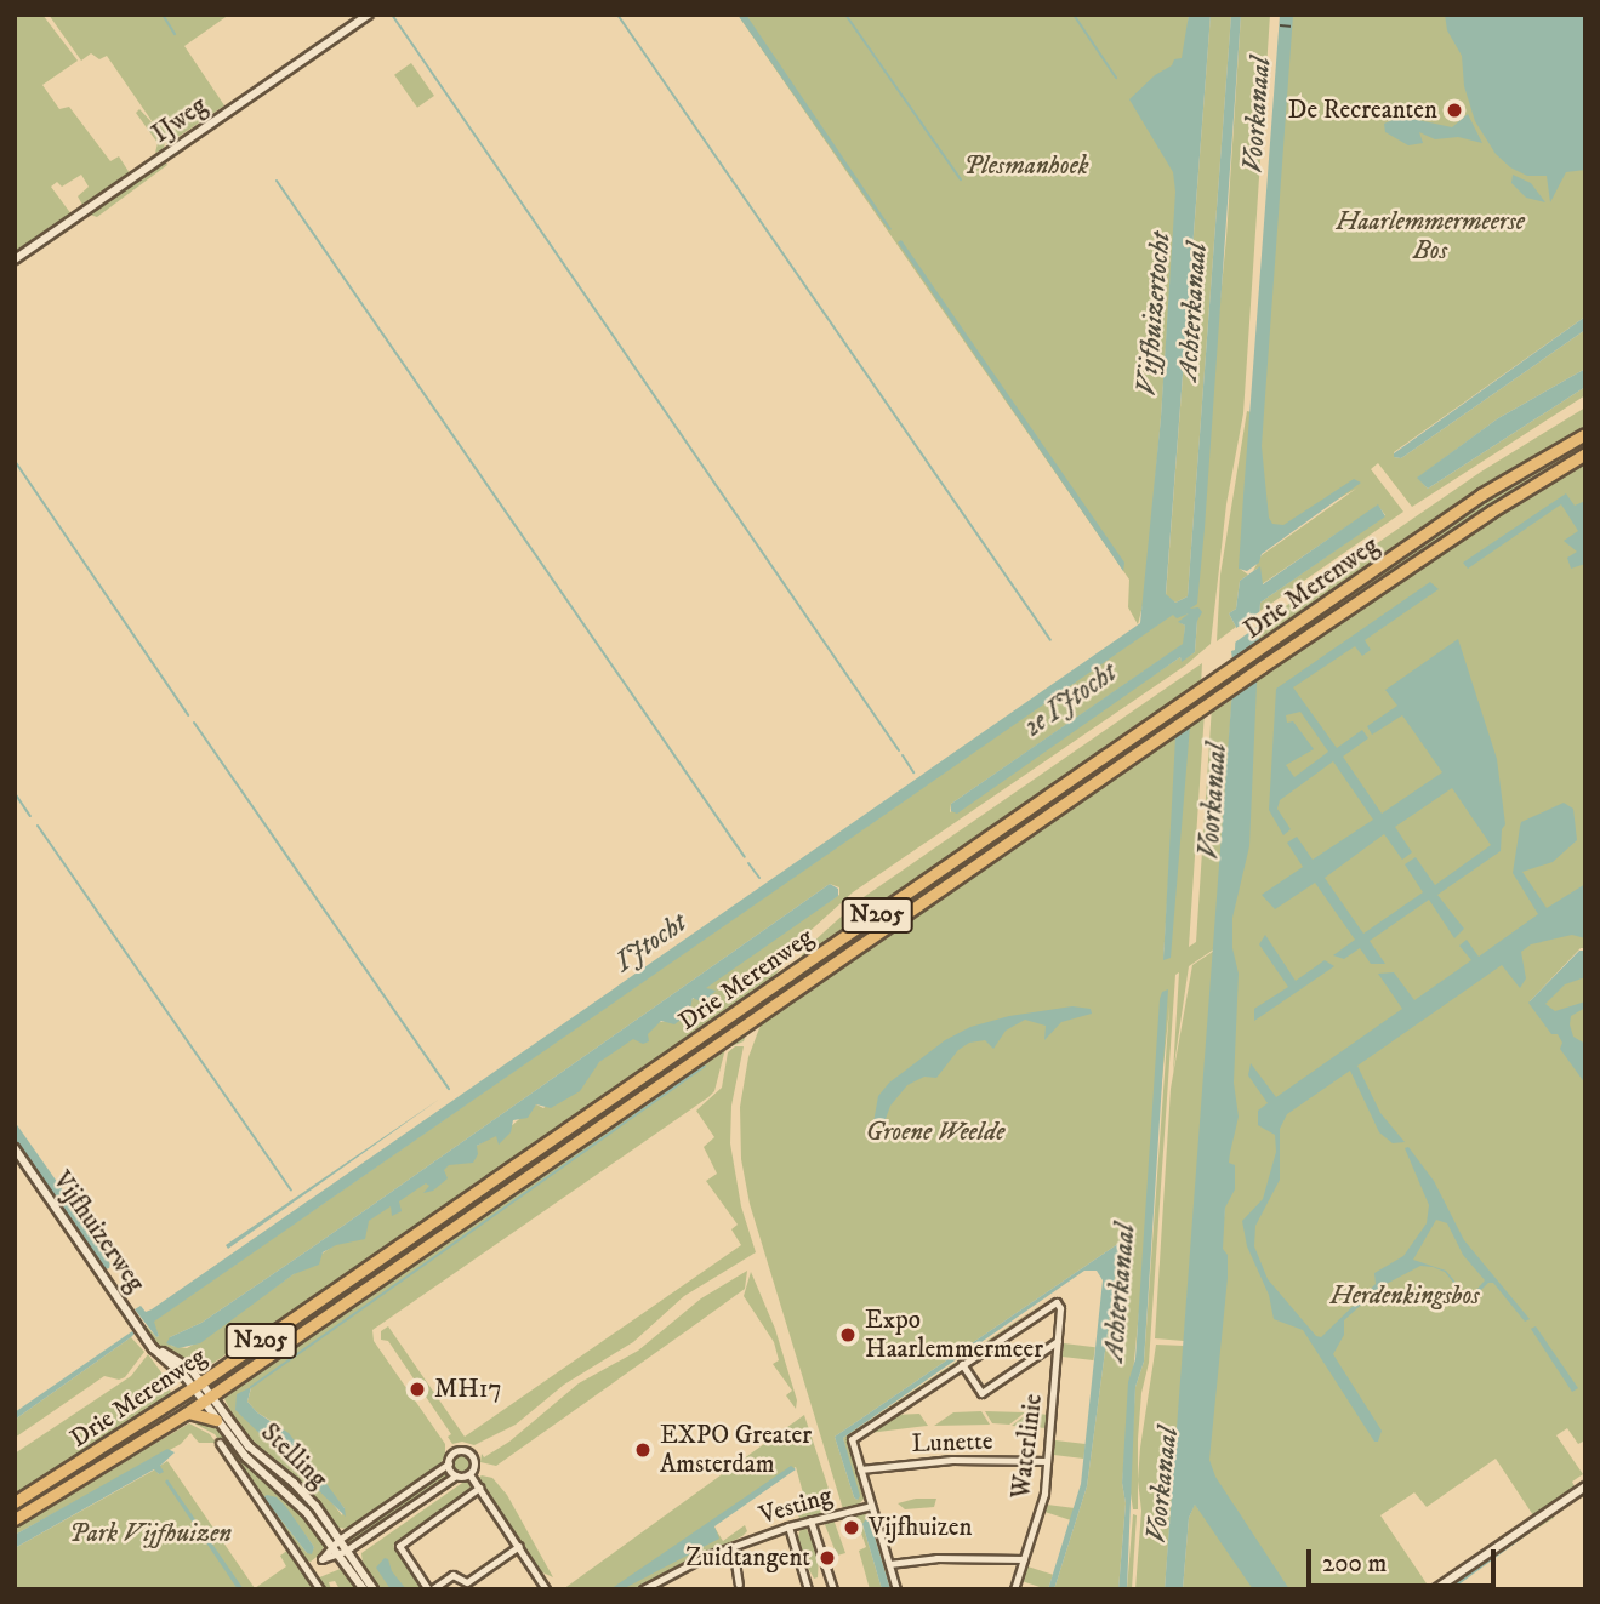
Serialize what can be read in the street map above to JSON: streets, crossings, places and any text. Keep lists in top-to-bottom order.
{
  "streets": {
    "highway": ["Drie Merenweg", "N205"],
    "street": [
      "IJweg",
      "Vijfhuizerweg",
      "Lunette",
      "Waterlinie",
      "Stelling",
      "Vesting"
    ]
  },
  "crossings": [
    ["Drie Merenweg", "Vijfhuizerweg"],
    ["Drie Merenweg", "Stelling"],
    ["Vijfhuizerweg", "Stelling"],
    ["Lunette", "Waterlinie"],
    ["Waterlinie", "Vesting"]
  ],
  "water": [
    "Voorkanaal",
    "Achterkanaal",
    "Vijfhuizertocht",
    "2e IJtocht",
    "IJtocht"
  ],
  "parks": [
    "Plesmanhoek",
    "Haarlemmermeerse Bos",
    "Groene Weelde",
    "Herdenkingsbos",
    "Park Vijfhuizen"
  ],
  "places": [
    "De Recreanten",
    "Expo Haarlemmermeer",
    "MH17",
    "EXPO Greater Amsterdam",
    "Vijfhuizen",
    "Zuidtangent"
  ],
  "scale_bar": "200 m"
}
